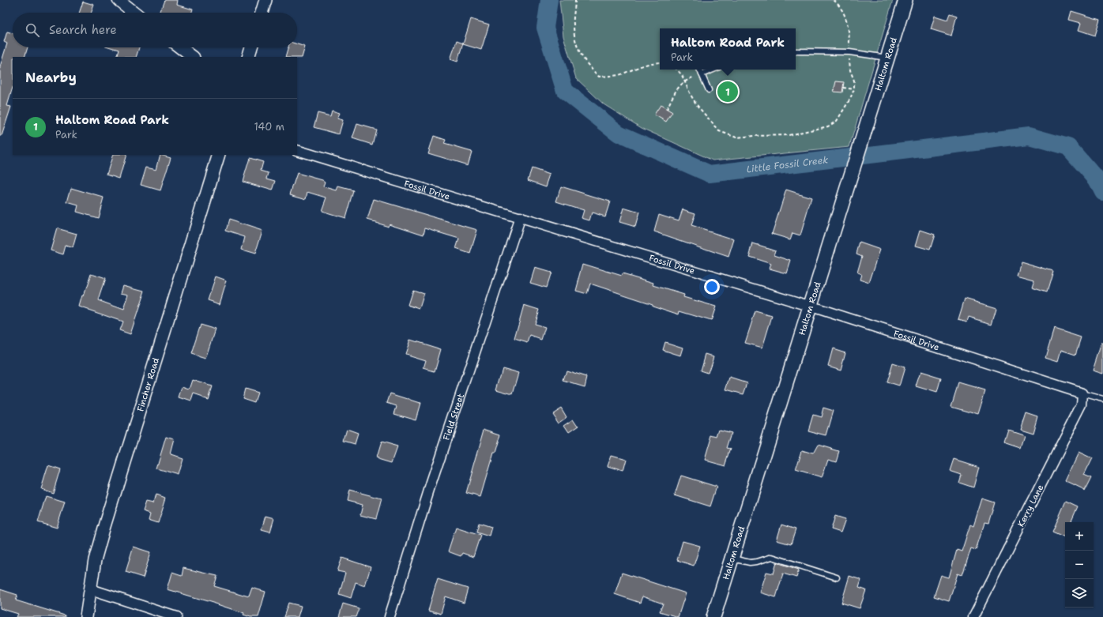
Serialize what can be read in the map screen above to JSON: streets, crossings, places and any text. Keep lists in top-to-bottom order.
{
  "streets": {
    "main road": ["Haltom Road"],
    "street": [
      "Fossil Drive",
      "Fincher Road",
      "Field Street",
      "Kerry Lane"
    ]
  },
  "crossings": [
    ["Haltom Road", "Fossil Drive"],
    ["Fossil Drive", "Field Street"],
    ["Fossil Drive", "Kerry Lane"]
  ],
  "water": ["Little Fossil Creek"],
  "page": {
    "search": "Search here",
    "popup": ["Haltom Road Park", "Park"],
    "heading": "Nearby",
    "pins": "1",
    "list": [
      {
        "mark": "1",
        "name": "Haltom Road Park",
        "note": "Park",
        "value": "140 m"
      }
    ],
    "map_buttons": ["+", "−"]
  }
}
